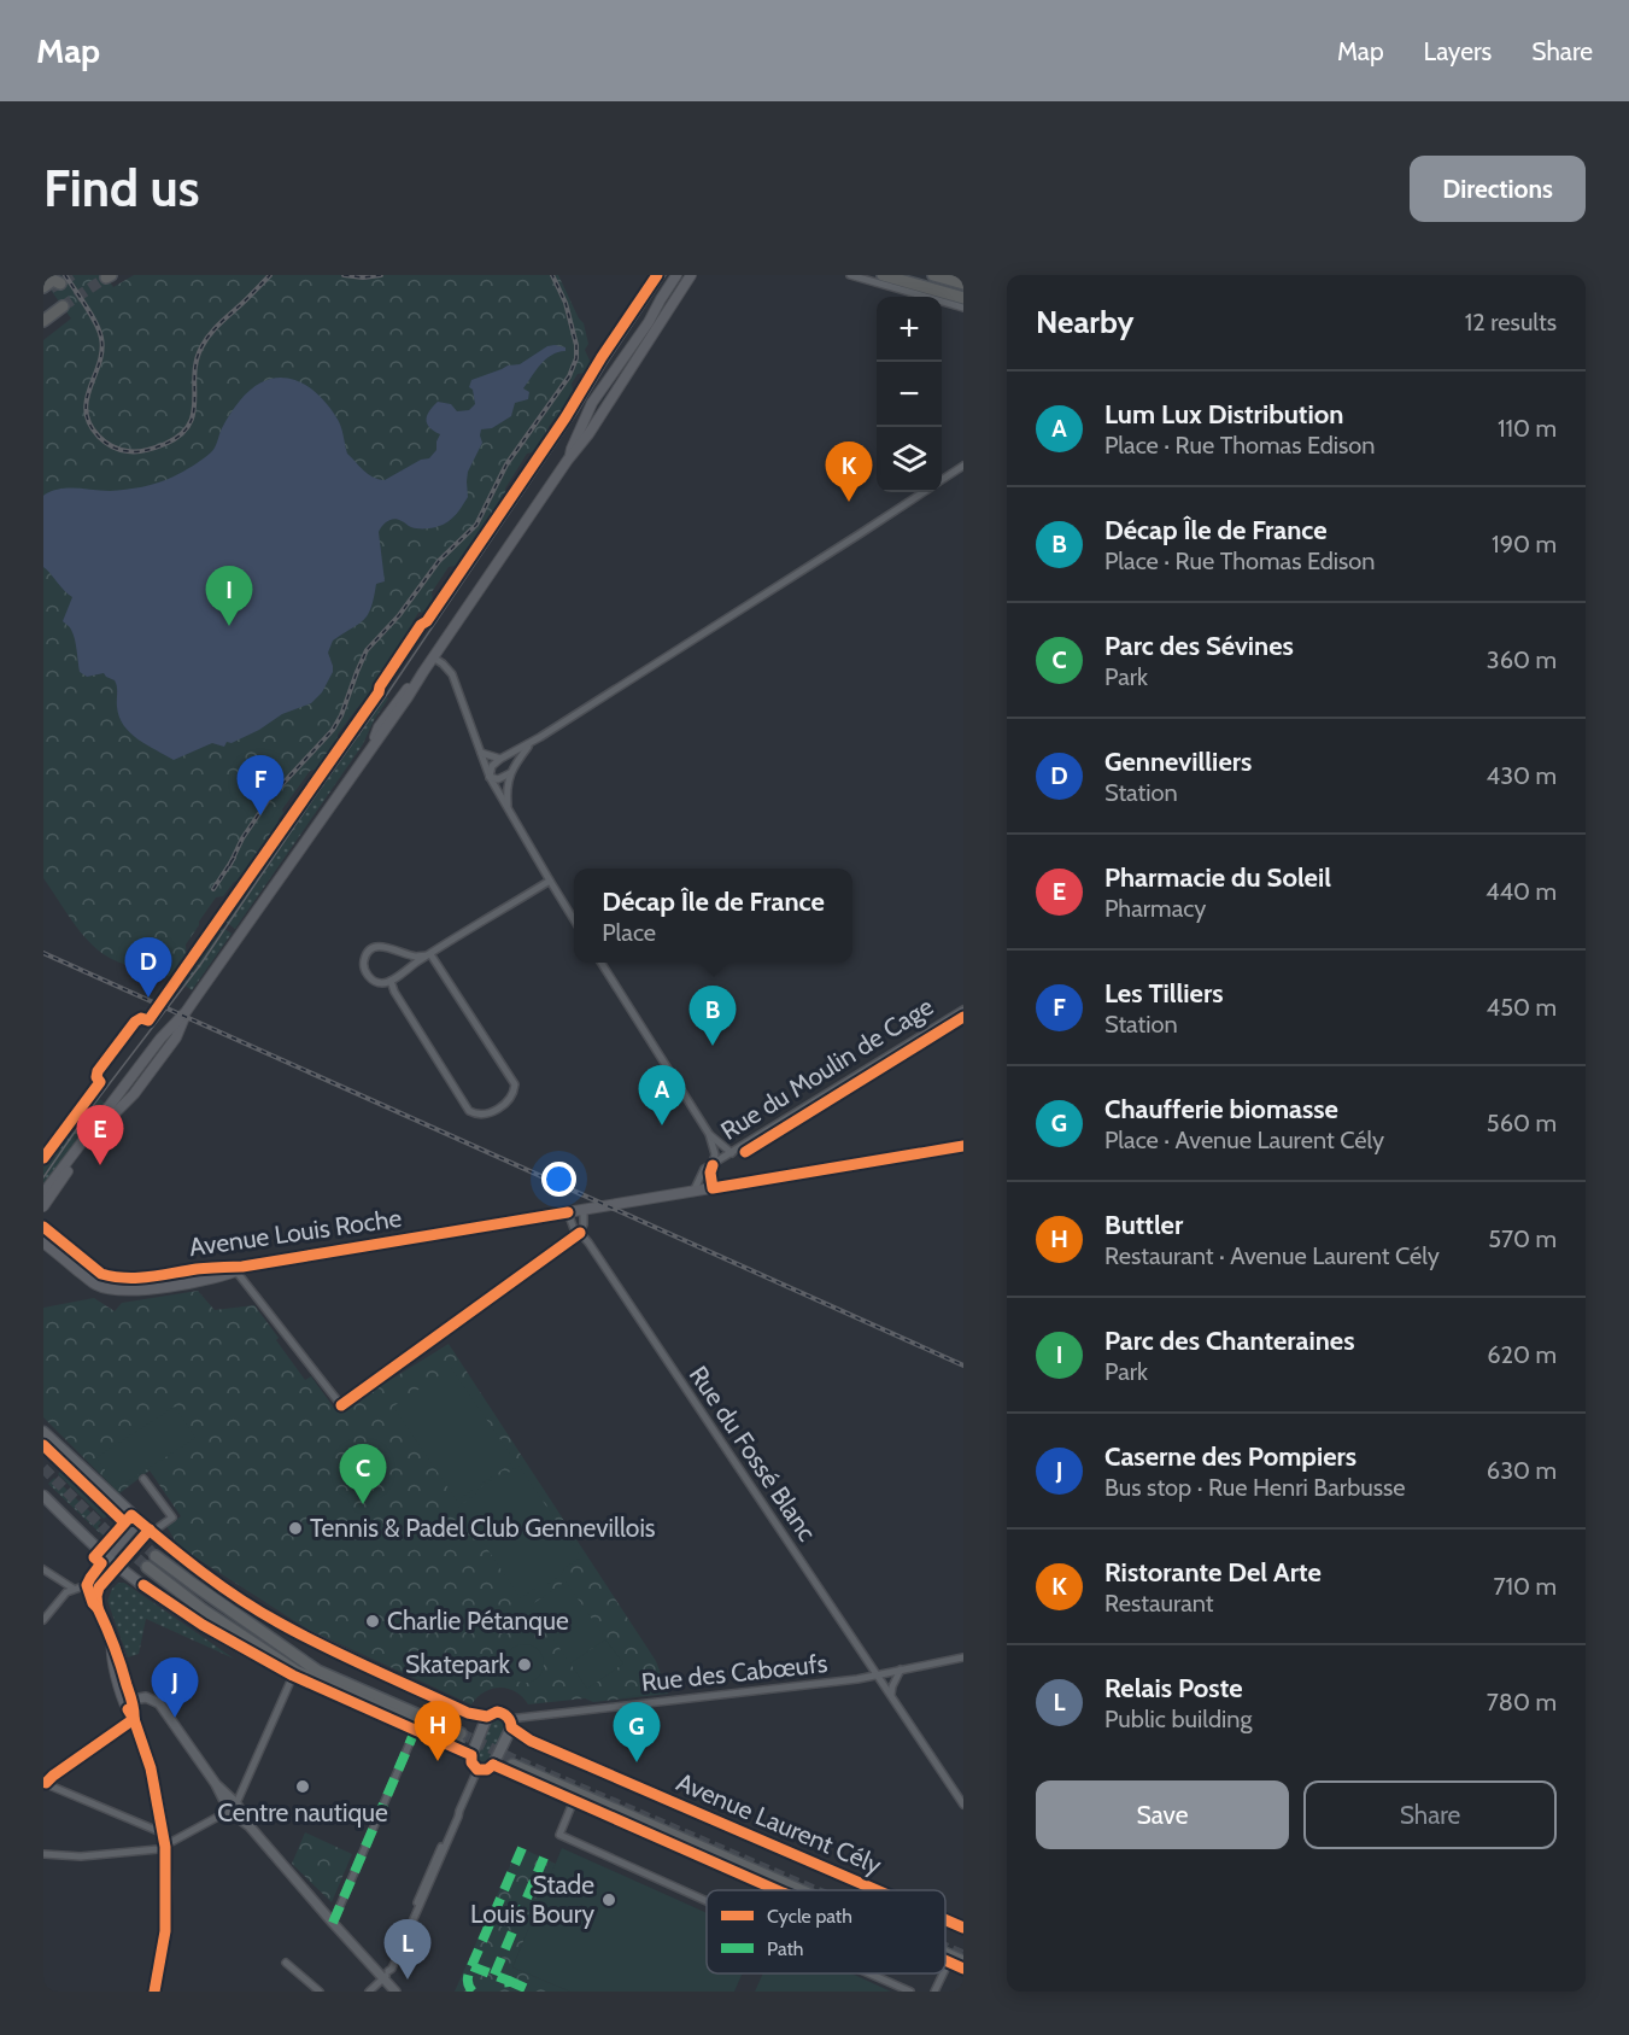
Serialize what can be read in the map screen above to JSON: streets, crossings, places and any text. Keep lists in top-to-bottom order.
{
  "streets": {
    "main road": ["Avenue Louis Roche", "Avenue Laurent Cély"],
    "street": ["Rue du Moulin de Cage", "Rue du Fossé Blanc", "Rue des Cabœufs"]
  },
  "crossings": [
    ["Rue du Moulin de Cage", "Avenue Louis Roche"],
    ["Avenue Louis Roche", "Rue du Fossé Blanc"],
    ["Rue du Fossé Blanc", "Rue des Cabœufs"],
    ["Rue des Cabœufs", "Avenue Laurent Cély"]
  ],
  "places": [
    "Tennis & Padel Club Gennevillois",
    "Charlie Pétanque",
    "Skatepark",
    "Centre nautique",
    "Stade Louis Boury"
  ],
  "legend": ["Cycle path", "Path"],
  "page": {
    "header": "Map",
    "nav": ["Map", "Layers", "Share"],
    "buttons": [
      "Directions",
      ["Save", "Share"]
    ],
    "title": "Find us",
    "heading": ["Nearby", "12 results"],
    "map_buttons": ["+", "−"],
    "list": [
      {
        "mark": "A",
        "name": "Lum Lux Distribution",
        "note": "Place · Rue Thomas Edison",
        "value": "110 m"
      },
      {
        "mark": "B",
        "name": "Décap Île de France",
        "note": "Place · Rue Thomas Edison",
        "value": "190 m"
      },
      {
        "mark": "C",
        "name": "Parc des Sévines",
        "note": "Park",
        "value": "360 m"
      },
      {
        "mark": "D",
        "name": "Gennevilliers",
        "note": "Station",
        "value": "430 m"
      },
      {
        "mark": "E",
        "name": "Pharmacie du Soleil",
        "note": "Pharmacy",
        "value": "440 m"
      },
      {
        "mark": "F",
        "name": "Les Tilliers",
        "note": "Station",
        "value": "450 m"
      },
      {
        "mark": "G",
        "name": "Chaufferie biomasse",
        "note": "Place · Avenue Laurent Cély",
        "value": "560 m"
      },
      {
        "mark": "H",
        "name": "Buttler",
        "note": "Restaurant · Avenue Laurent Cély",
        "value": "570 m"
      },
      {
        "mark": "I",
        "name": "Parc des Chanteraines",
        "note": "Park",
        "value": "620 m"
      },
      {
        "mark": "J",
        "name": "Caserne des Pompiers",
        "note": "Bus stop · Rue Henri Barbusse",
        "value": "630 m"
      },
      {
        "mark": "K",
        "name": "Ristorante Del Arte",
        "note": "Restaurant",
        "value": "710 m"
      },
      {
        "mark": "L",
        "name": "Relais Poste",
        "note": "Public building",
        "value": "780 m"
      }
    ],
    "pins": [
      "K",
      "I",
      "F",
      "D",
      "B",
      "A",
      "E",
      "C",
      "J",
      "H",
      "G",
      "L"
    ],
    "popup": ["Décap Île de France", "Place"]
  }
}
